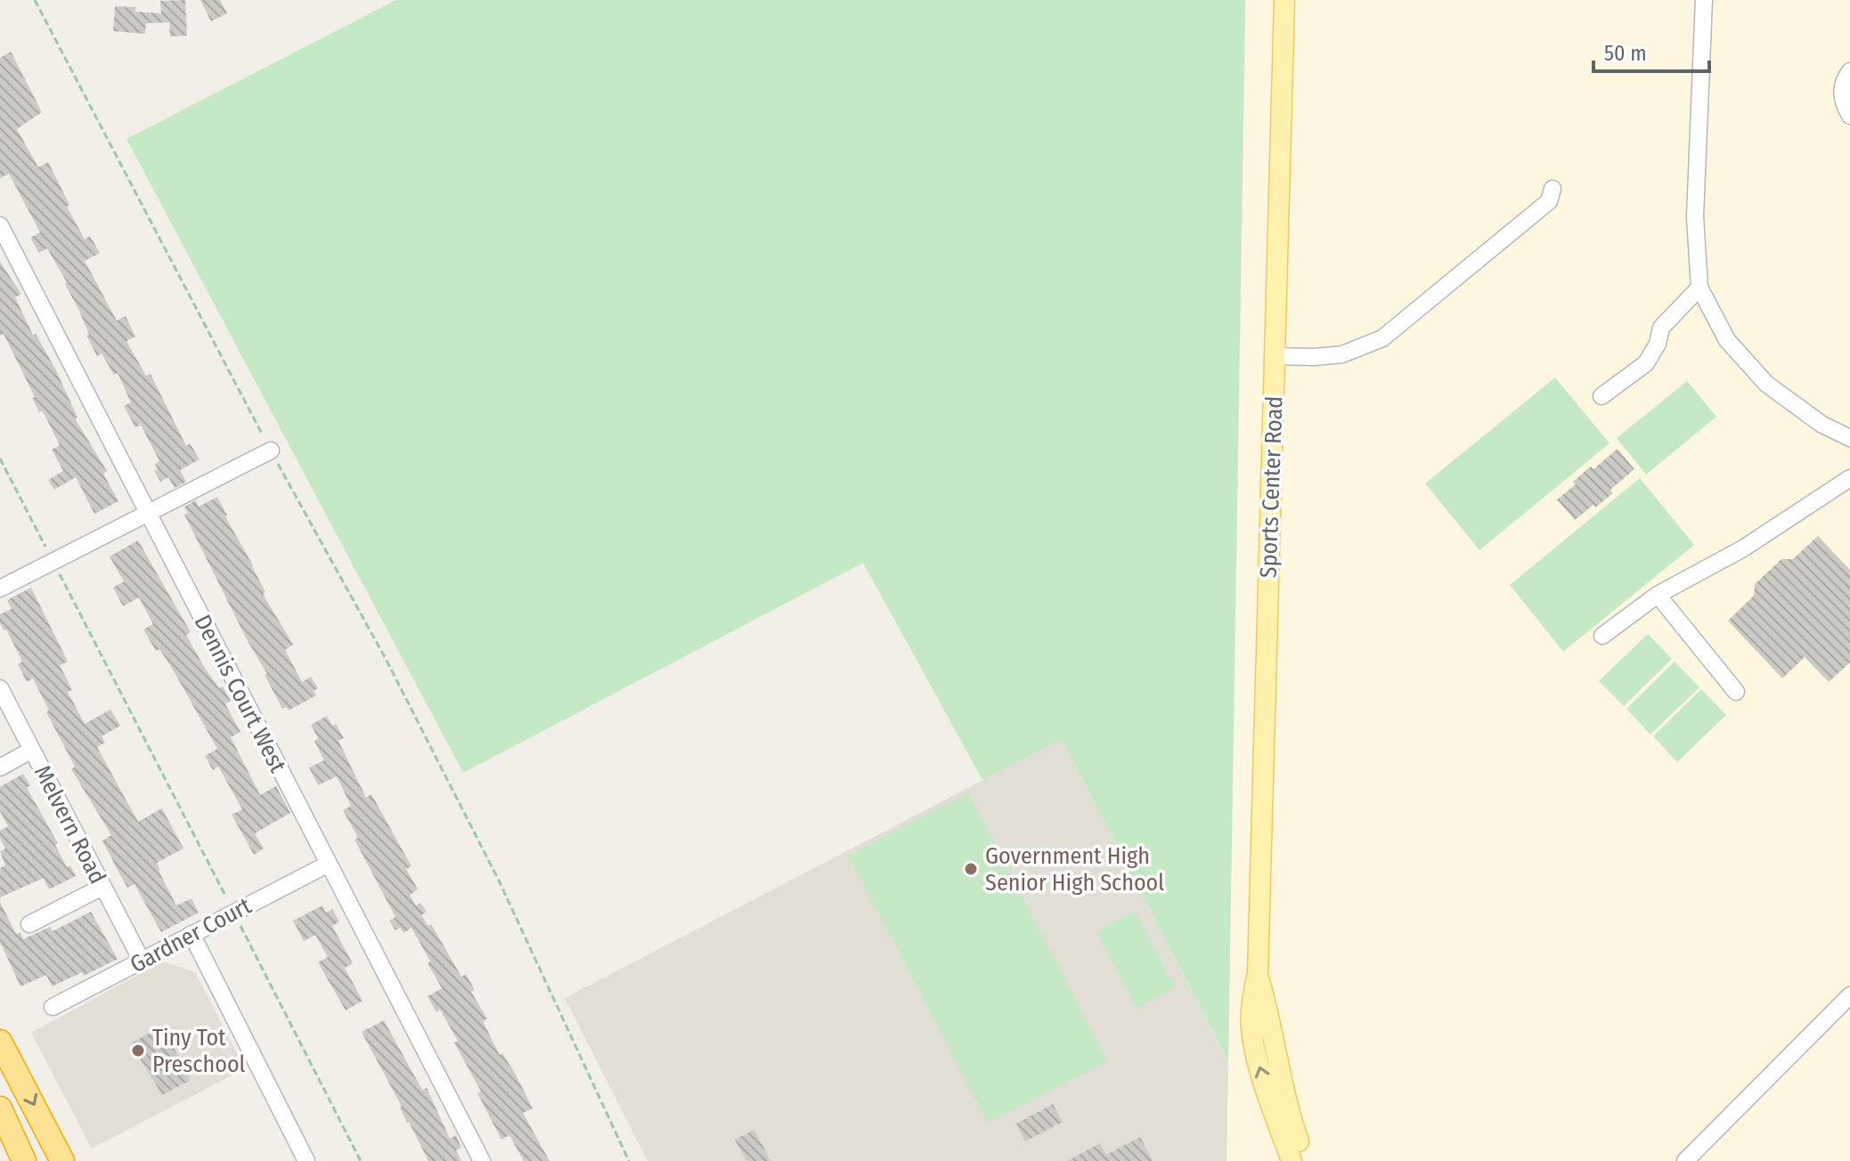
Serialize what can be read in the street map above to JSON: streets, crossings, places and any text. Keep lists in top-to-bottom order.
{
  "streets": {
    "main road": ["Sports Center Road"],
    "street": ["Dennis Court West", "Melvern Road", "Gardner Court"]
  },
  "crossings": [
    ["Dennis Court West", "Gardner Court"],
    ["Melvern Road", "Gardner Court"]
  ],
  "places": ["Government High Senior High School", "Tiny Tot Preschool"],
  "scale_bar": "50 m"
}
